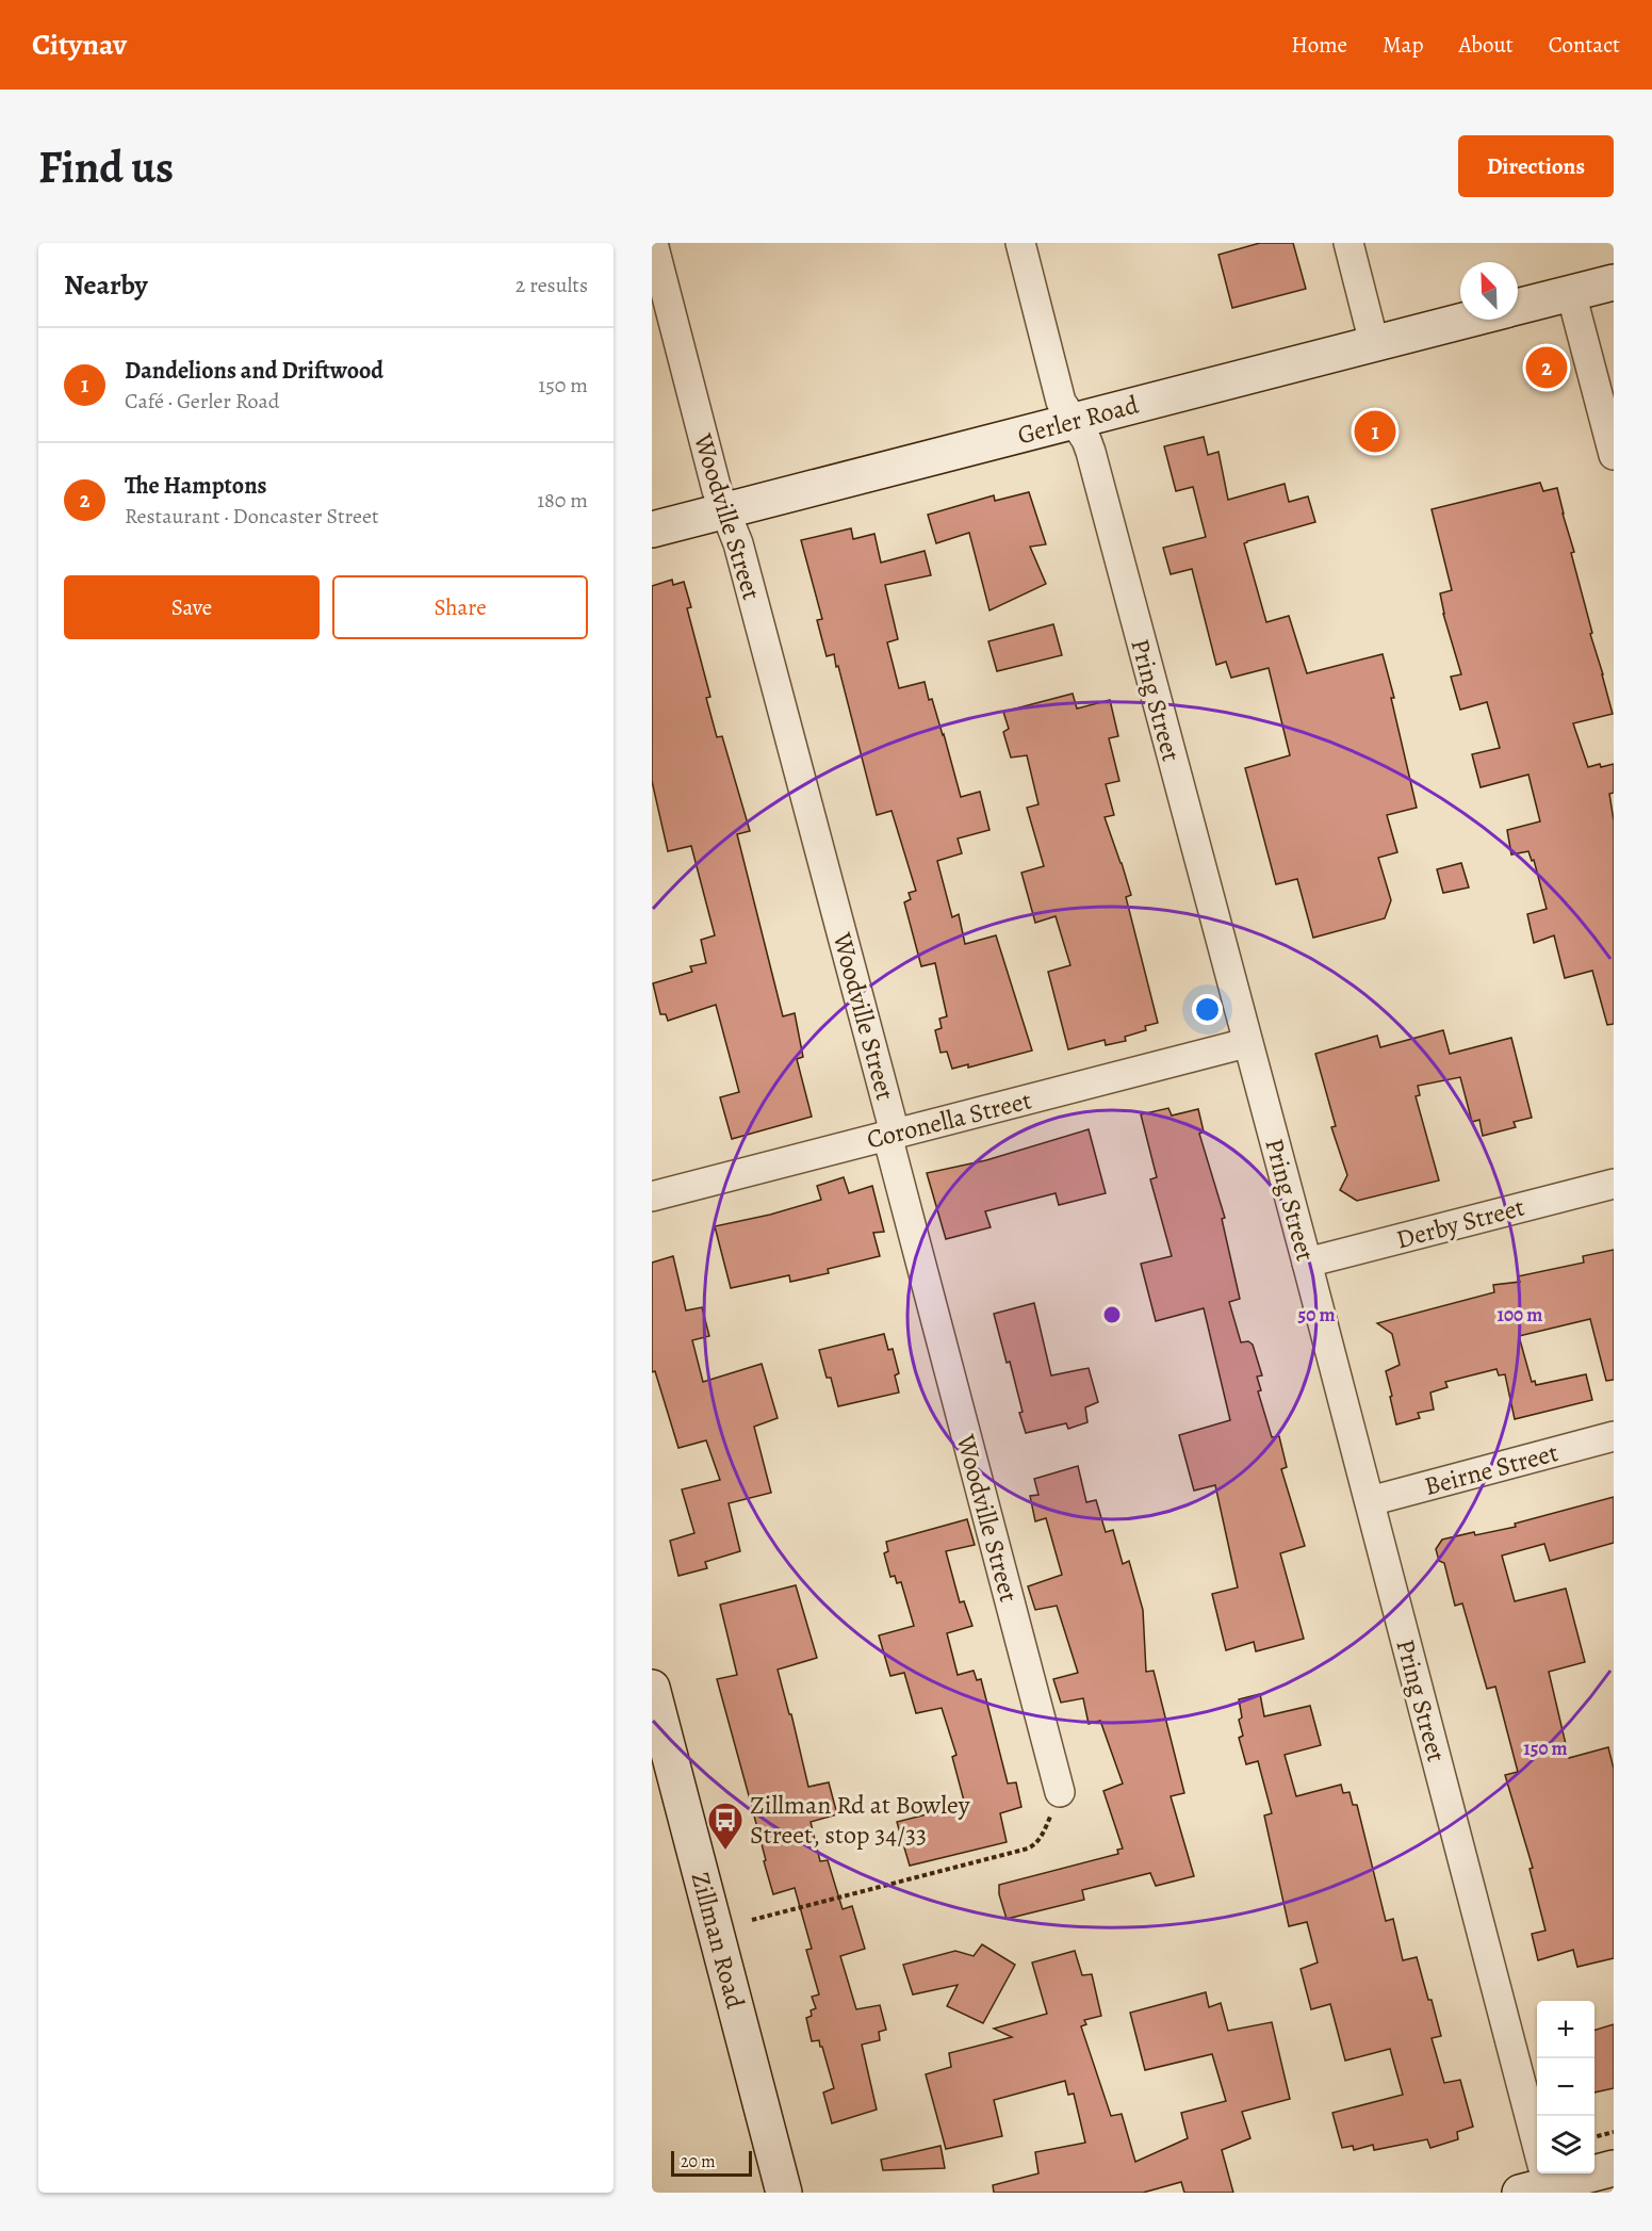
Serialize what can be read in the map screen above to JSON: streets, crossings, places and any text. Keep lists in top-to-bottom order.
{
  "streets": {
    "street": [
      "Gerler Road",
      "Woodville Street",
      "Pring Street",
      "Coronella Street",
      "Derby Street",
      "Beirne Street",
      "Zillman Road"
    ]
  },
  "crossings": [
    ["Gerler Road", "Woodville Street"],
    ["Gerler Road", "Pring Street"],
    ["Woodville Street", "Coronella Street"],
    ["Pring Street", "Coronella Street"],
    ["Pring Street", "Derby Street"],
    ["Pring Street", "Beirne Street"]
  ],
  "places": {
    "bus stop": ["Zillman Rd at Bowley Street, stop 34/33"]
  },
  "scale_bar": "20 m",
  "north": "top left",
  "page": {
    "header": "Citynav",
    "nav": [
      "Home",
      "Map",
      "About",
      "Contact"
    ],
    "buttons": [
      "Directions",
      ["Save", "Share"]
    ],
    "title": "Find us",
    "heading": ["Nearby", "2 results"],
    "list": [
      {
        "mark": "1",
        "name": "Dandelions and Driftwood",
        "note": "Café · Gerler Road",
        "value": "150 m"
      },
      {
        "mark": "2",
        "name": "The Hamptons",
        "note": "Restaurant · Doncaster Street",
        "value": "180 m"
      }
    ],
    "pins": ["2", "1"],
    "map_buttons": ["+", "−"],
    "scale": "20 m"
  },
  "rings": ["50 m", "100 m", "150 m"]
}
